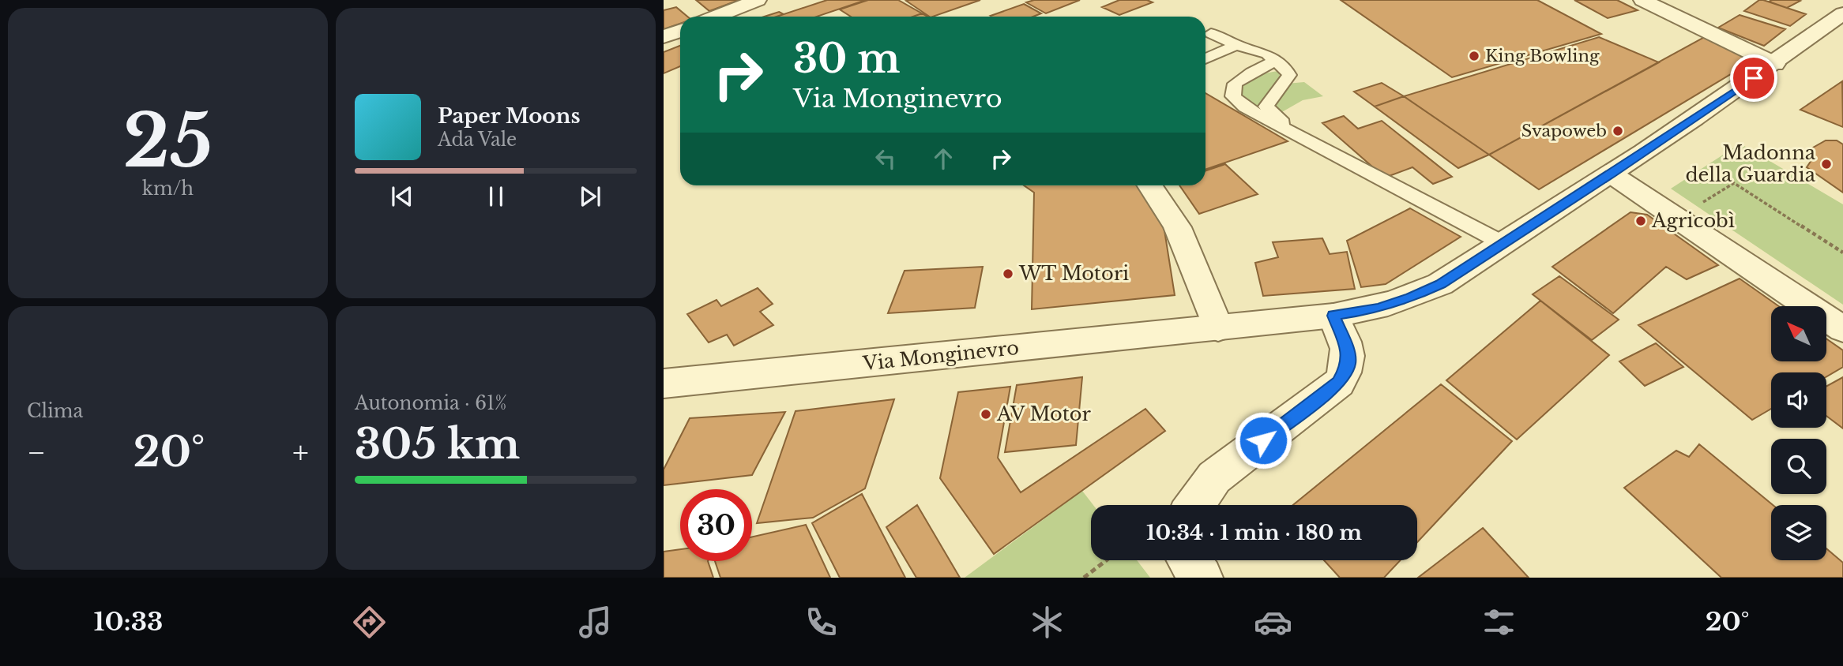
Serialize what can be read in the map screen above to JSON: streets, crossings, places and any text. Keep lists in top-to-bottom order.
{
  "streets": {
    "street": ["Via Monginevro"]
  },
  "places": [
    "King Bowling",
    "Svapoweb",
    "Madonna della Guardia",
    "Agricobì",
    "WT Motori",
    "AV Motor"
  ],
  "north": "top left",
  "page": {
    "tile": [
      ["25", "km/h"],
      "Clima",
      ["Autonomia · 61%", "305 km"]
    ],
    "turn": ["30 m", "Via Monginevro"],
    "song": ["Paper Moons", "Ada Vale"],
    "heat": ["−", "20°", "+"],
    "limit": "30",
    "trip": "10:34 · 1 min · 180 m",
    "tabs": ["10:33", "20°"]
  }
}
